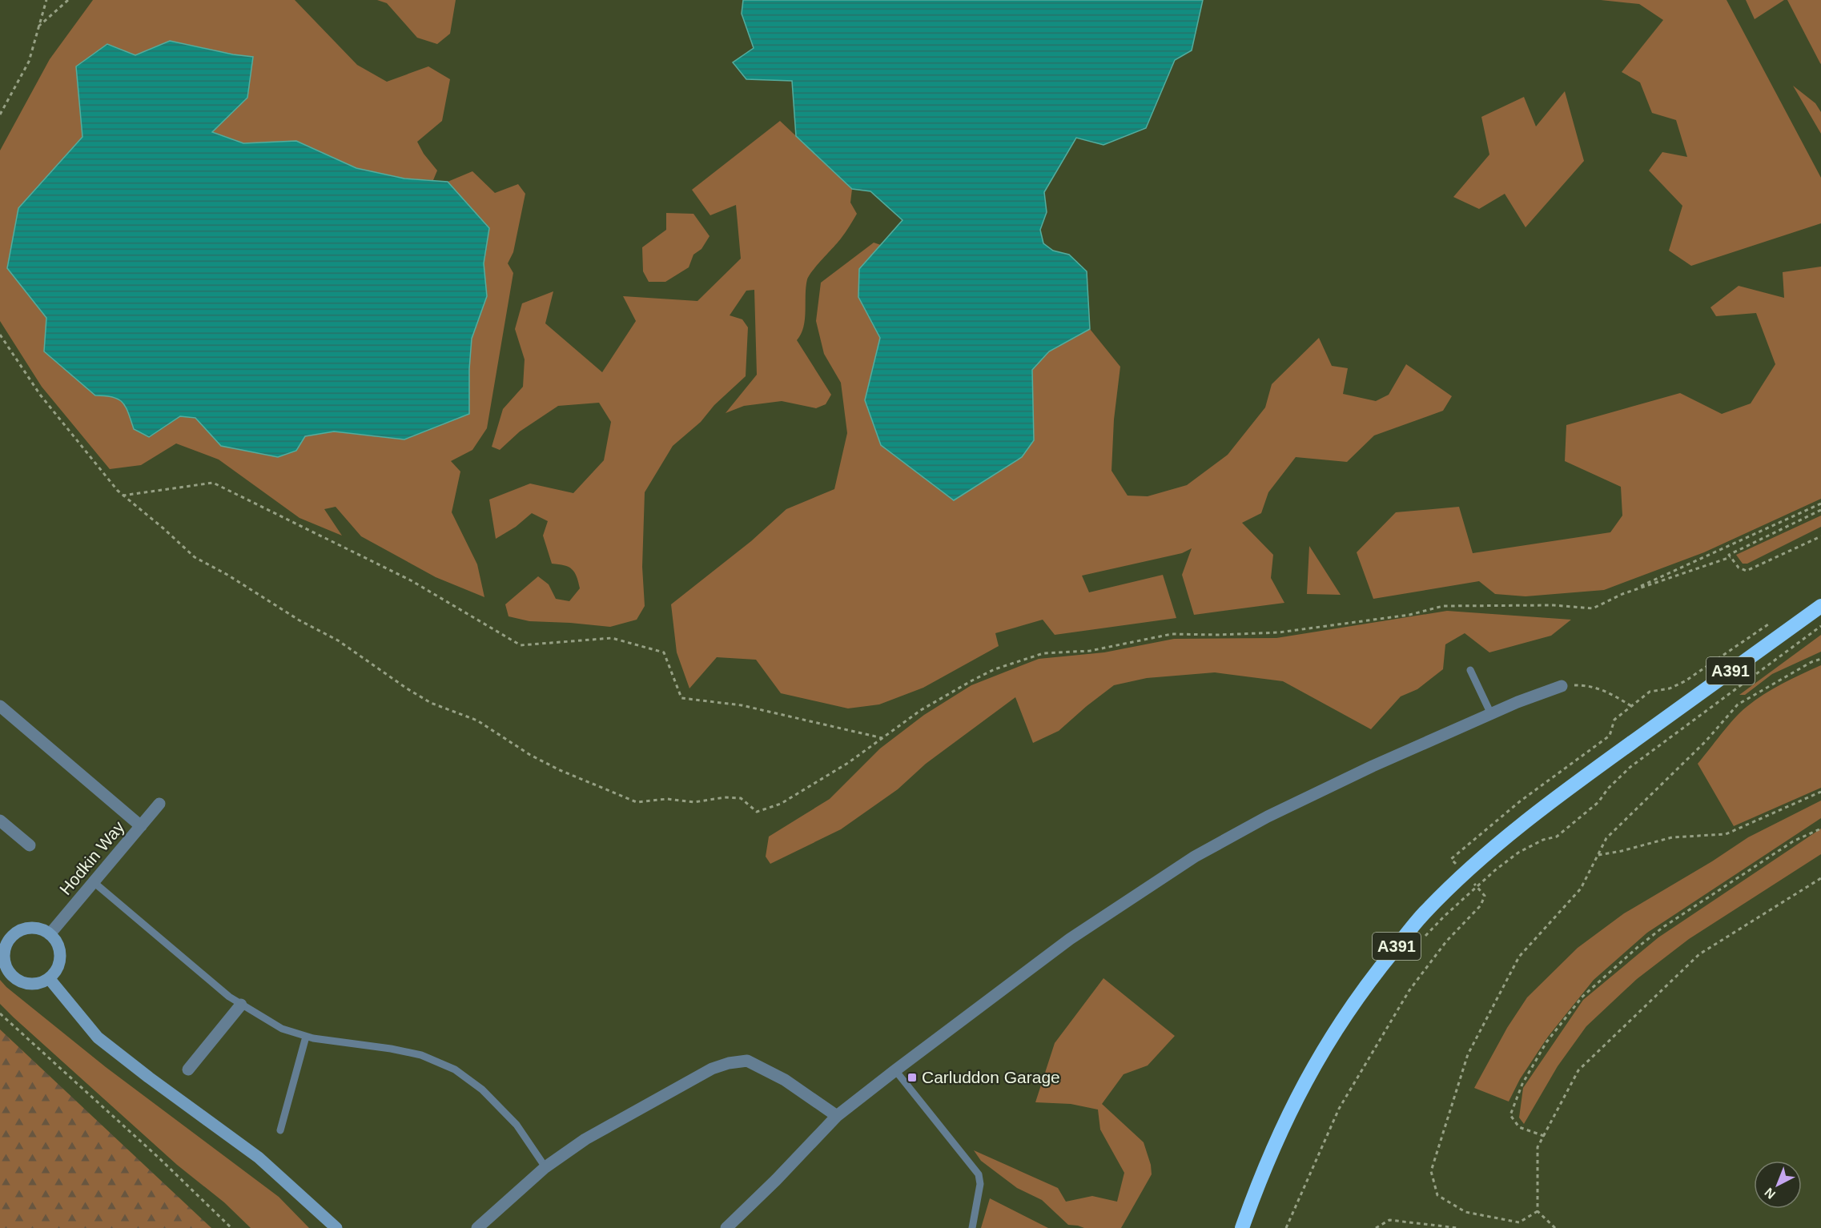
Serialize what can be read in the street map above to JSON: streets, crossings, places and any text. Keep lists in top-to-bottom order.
{
  "streets": {
    "highway": ["A391"],
    "street": ["Hodkin Way"]
  },
  "places": {
    "transit": ["Carluddon Garage"]
  },
  "north": "bottom left"
}
